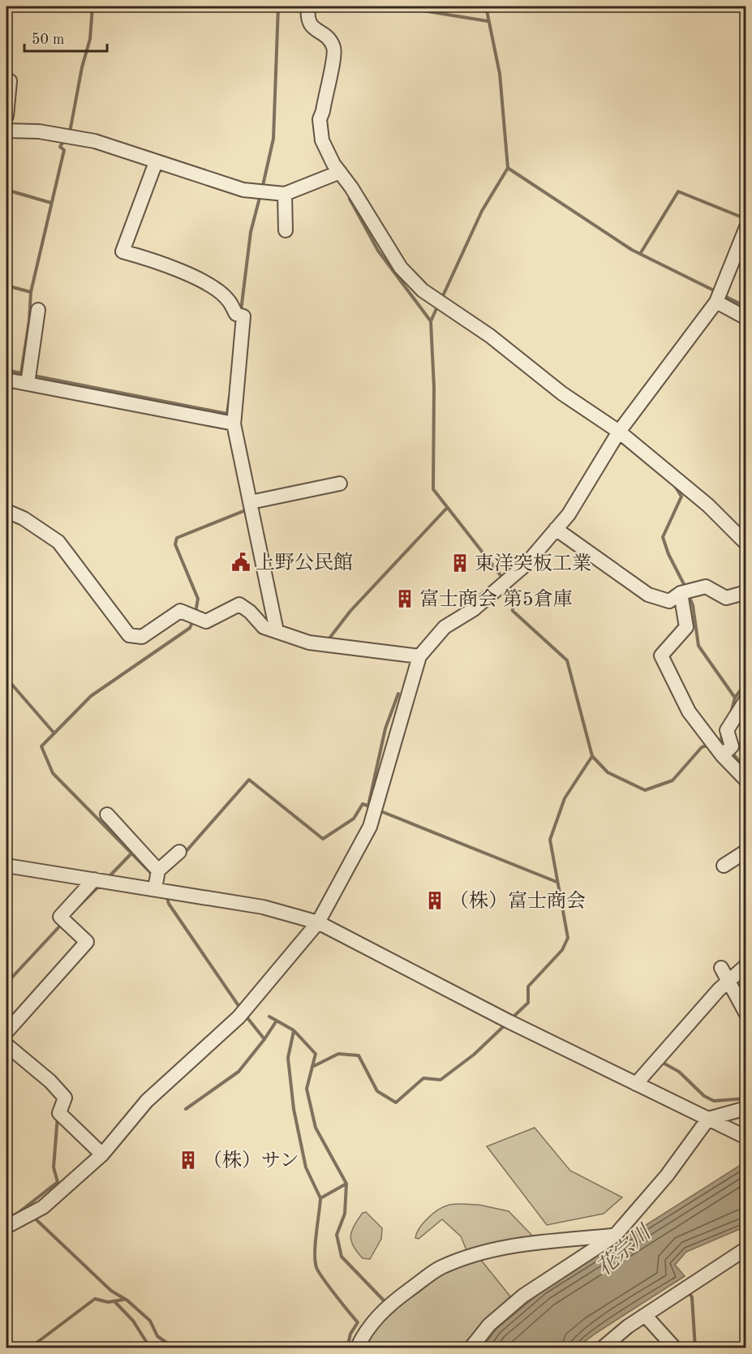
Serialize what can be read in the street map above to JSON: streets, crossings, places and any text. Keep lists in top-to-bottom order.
{
  "water": ["花宗川"],
  "places": {
    "public building": ["上野公民館"],
    "building": [
      "東洋突板工業",
      "富士商会 第5倉庫",
      "（株）富士商会",
      "（株）サン"
    ]
  },
  "scale_bar": "50 m"
}
